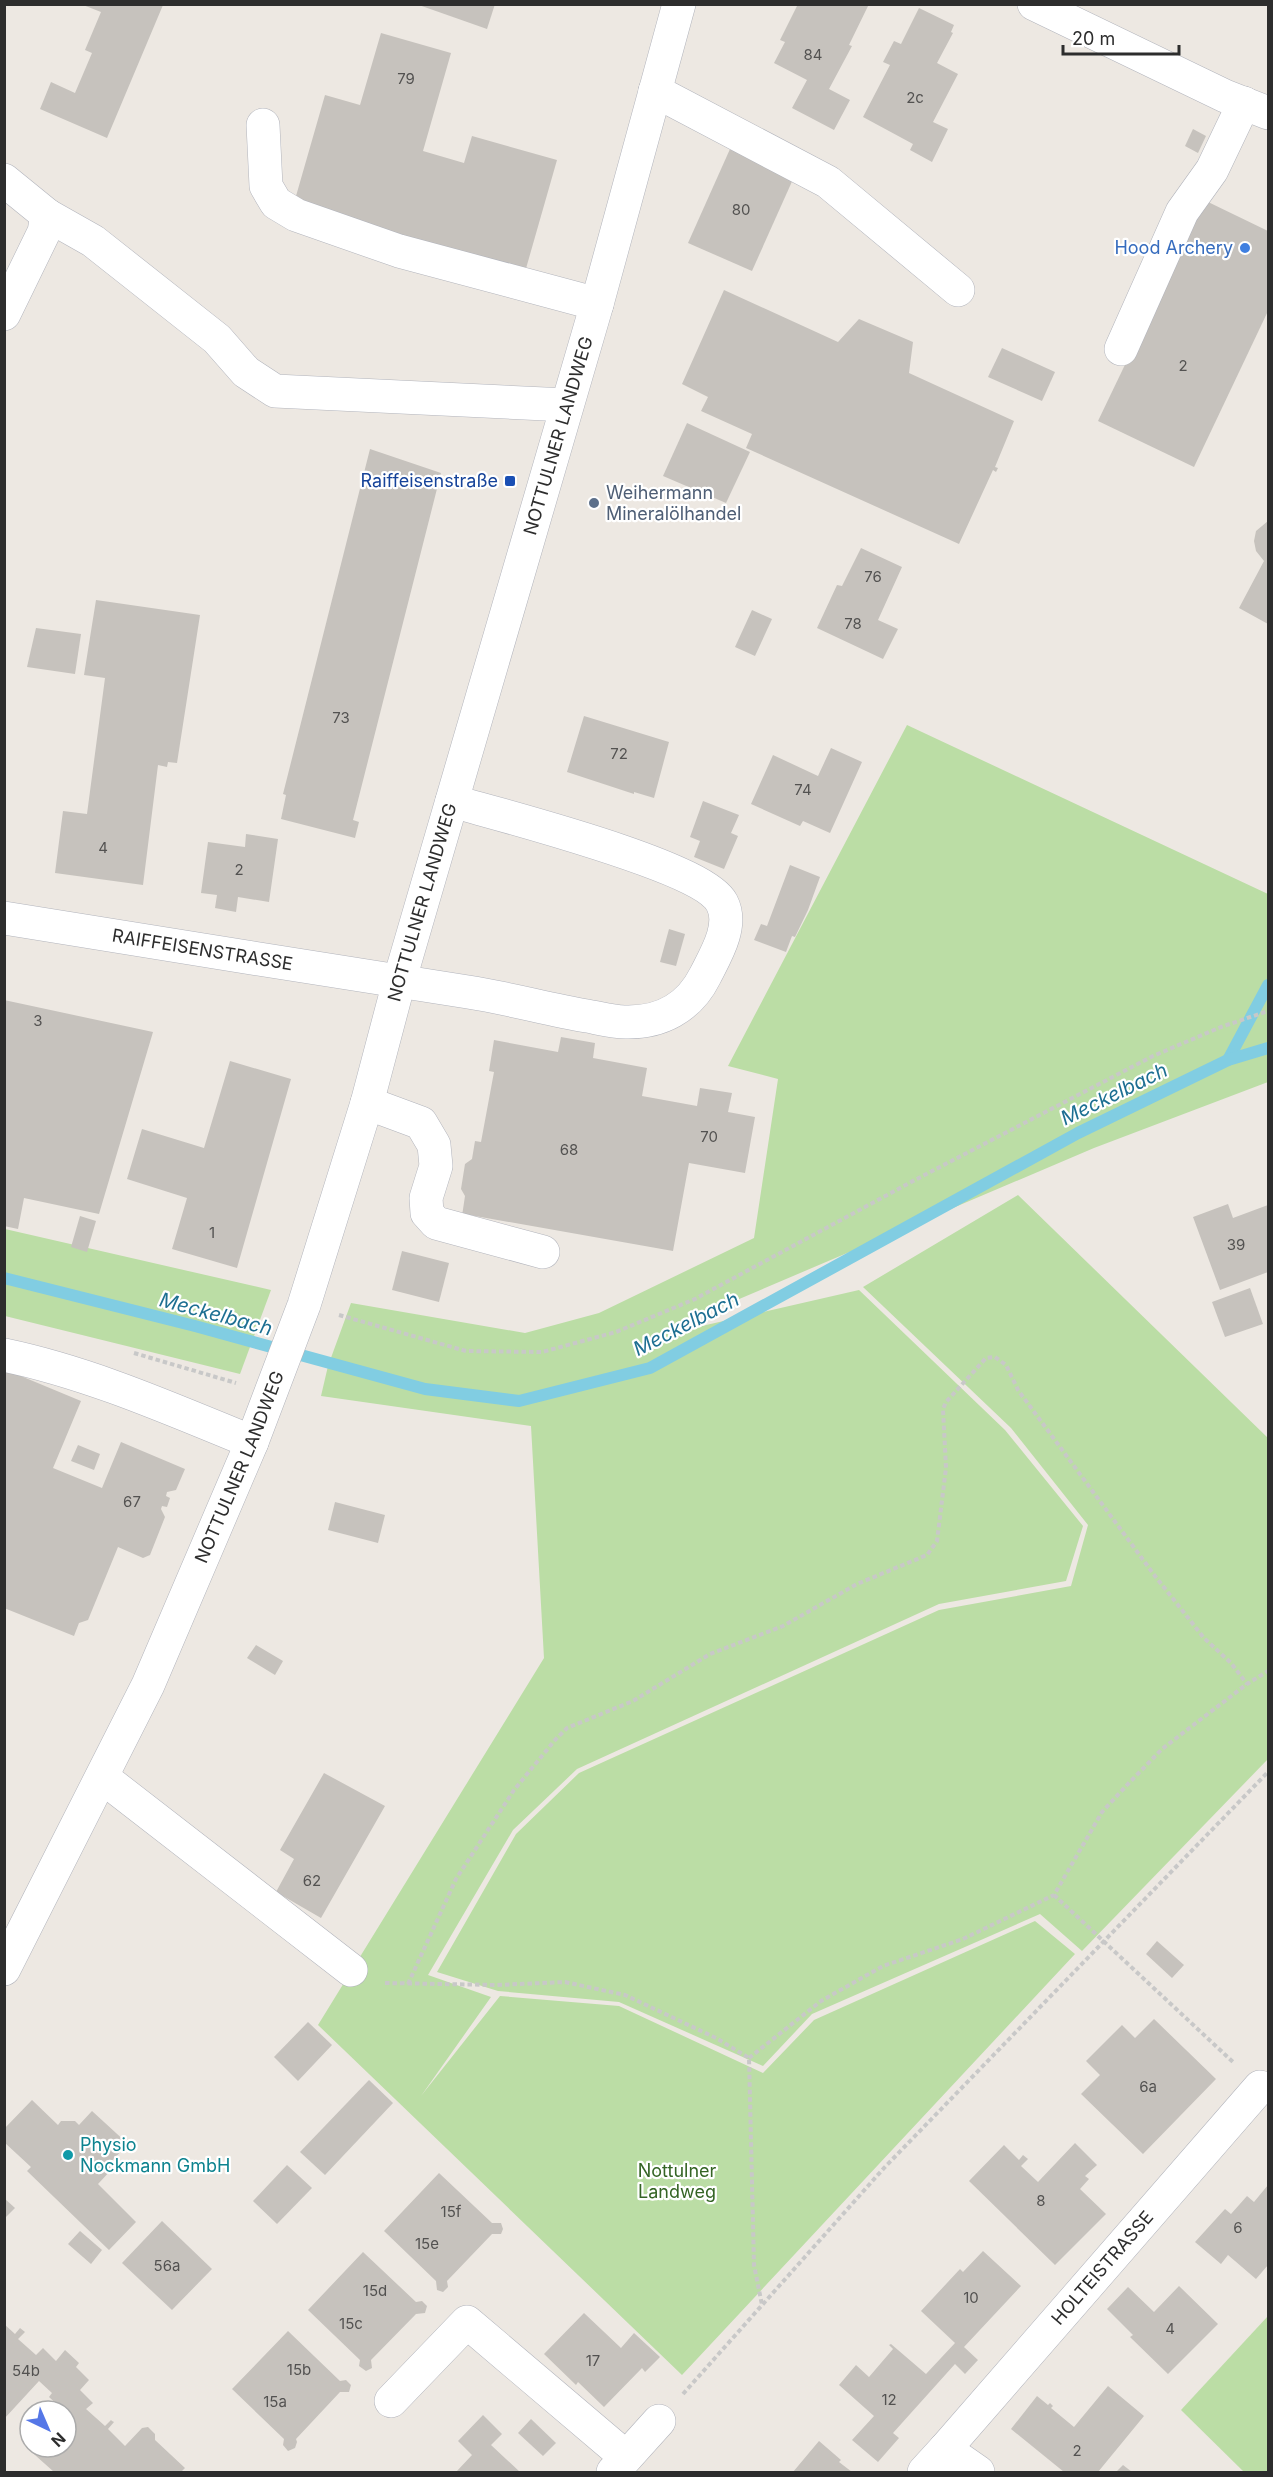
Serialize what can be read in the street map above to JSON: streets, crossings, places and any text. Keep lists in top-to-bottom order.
{
  "streets": {
    "street": ["NOTTULNER LANDWEG", "RAIFFEISENSTRASSE", "HOLTEISTRASSE"]
  },
  "crossings": [
    ["NOTTULNER LANDWEG", "RAIFFEISENSTRASSE"]
  ],
  "water": ["Meckelbach"],
  "parks": ["Nottulner Landweg"],
  "places": {
    "other": ["Hood Archery", "Weihermann Mineralölhandel", "Physio Nockmann GmbH"],
    "transit": ["Raiffeisenstraße"]
  },
  "house_numbers": [
    "84",
    "79",
    "2c",
    "80",
    "2",
    "76",
    "78",
    "73",
    "72",
    "74",
    "4",
    "2",
    "3",
    "70",
    "68",
    "1",
    "39",
    "67",
    "62",
    "6a",
    "8",
    "15f",
    "6",
    "15e",
    "56a",
    "15d",
    "10",
    "15c",
    "4",
    "17",
    "15b",
    "54b",
    "12",
    "15a",
    "2"
  ],
  "scale_bar": "20 m",
  "north": "bottom right"
}
